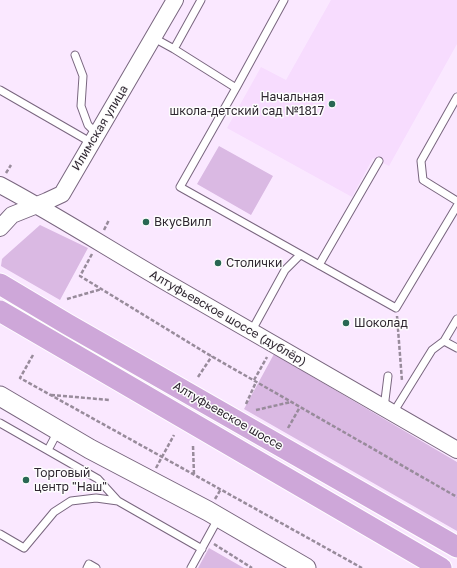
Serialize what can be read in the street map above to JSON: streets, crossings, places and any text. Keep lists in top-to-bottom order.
{
  "streets": {
    "main road": ["Алтуфьевское шоссе"],
    "street": ["Илимская улица", "Алтуфьевское шоссе (дублёр)"]
  },
  "places": [
    "Начальная школа-детский сад №1817",
    "ВкусВилл",
    "Столички",
    "Шоколад",
    "Торговый центр \"Наш\""
  ]
}
